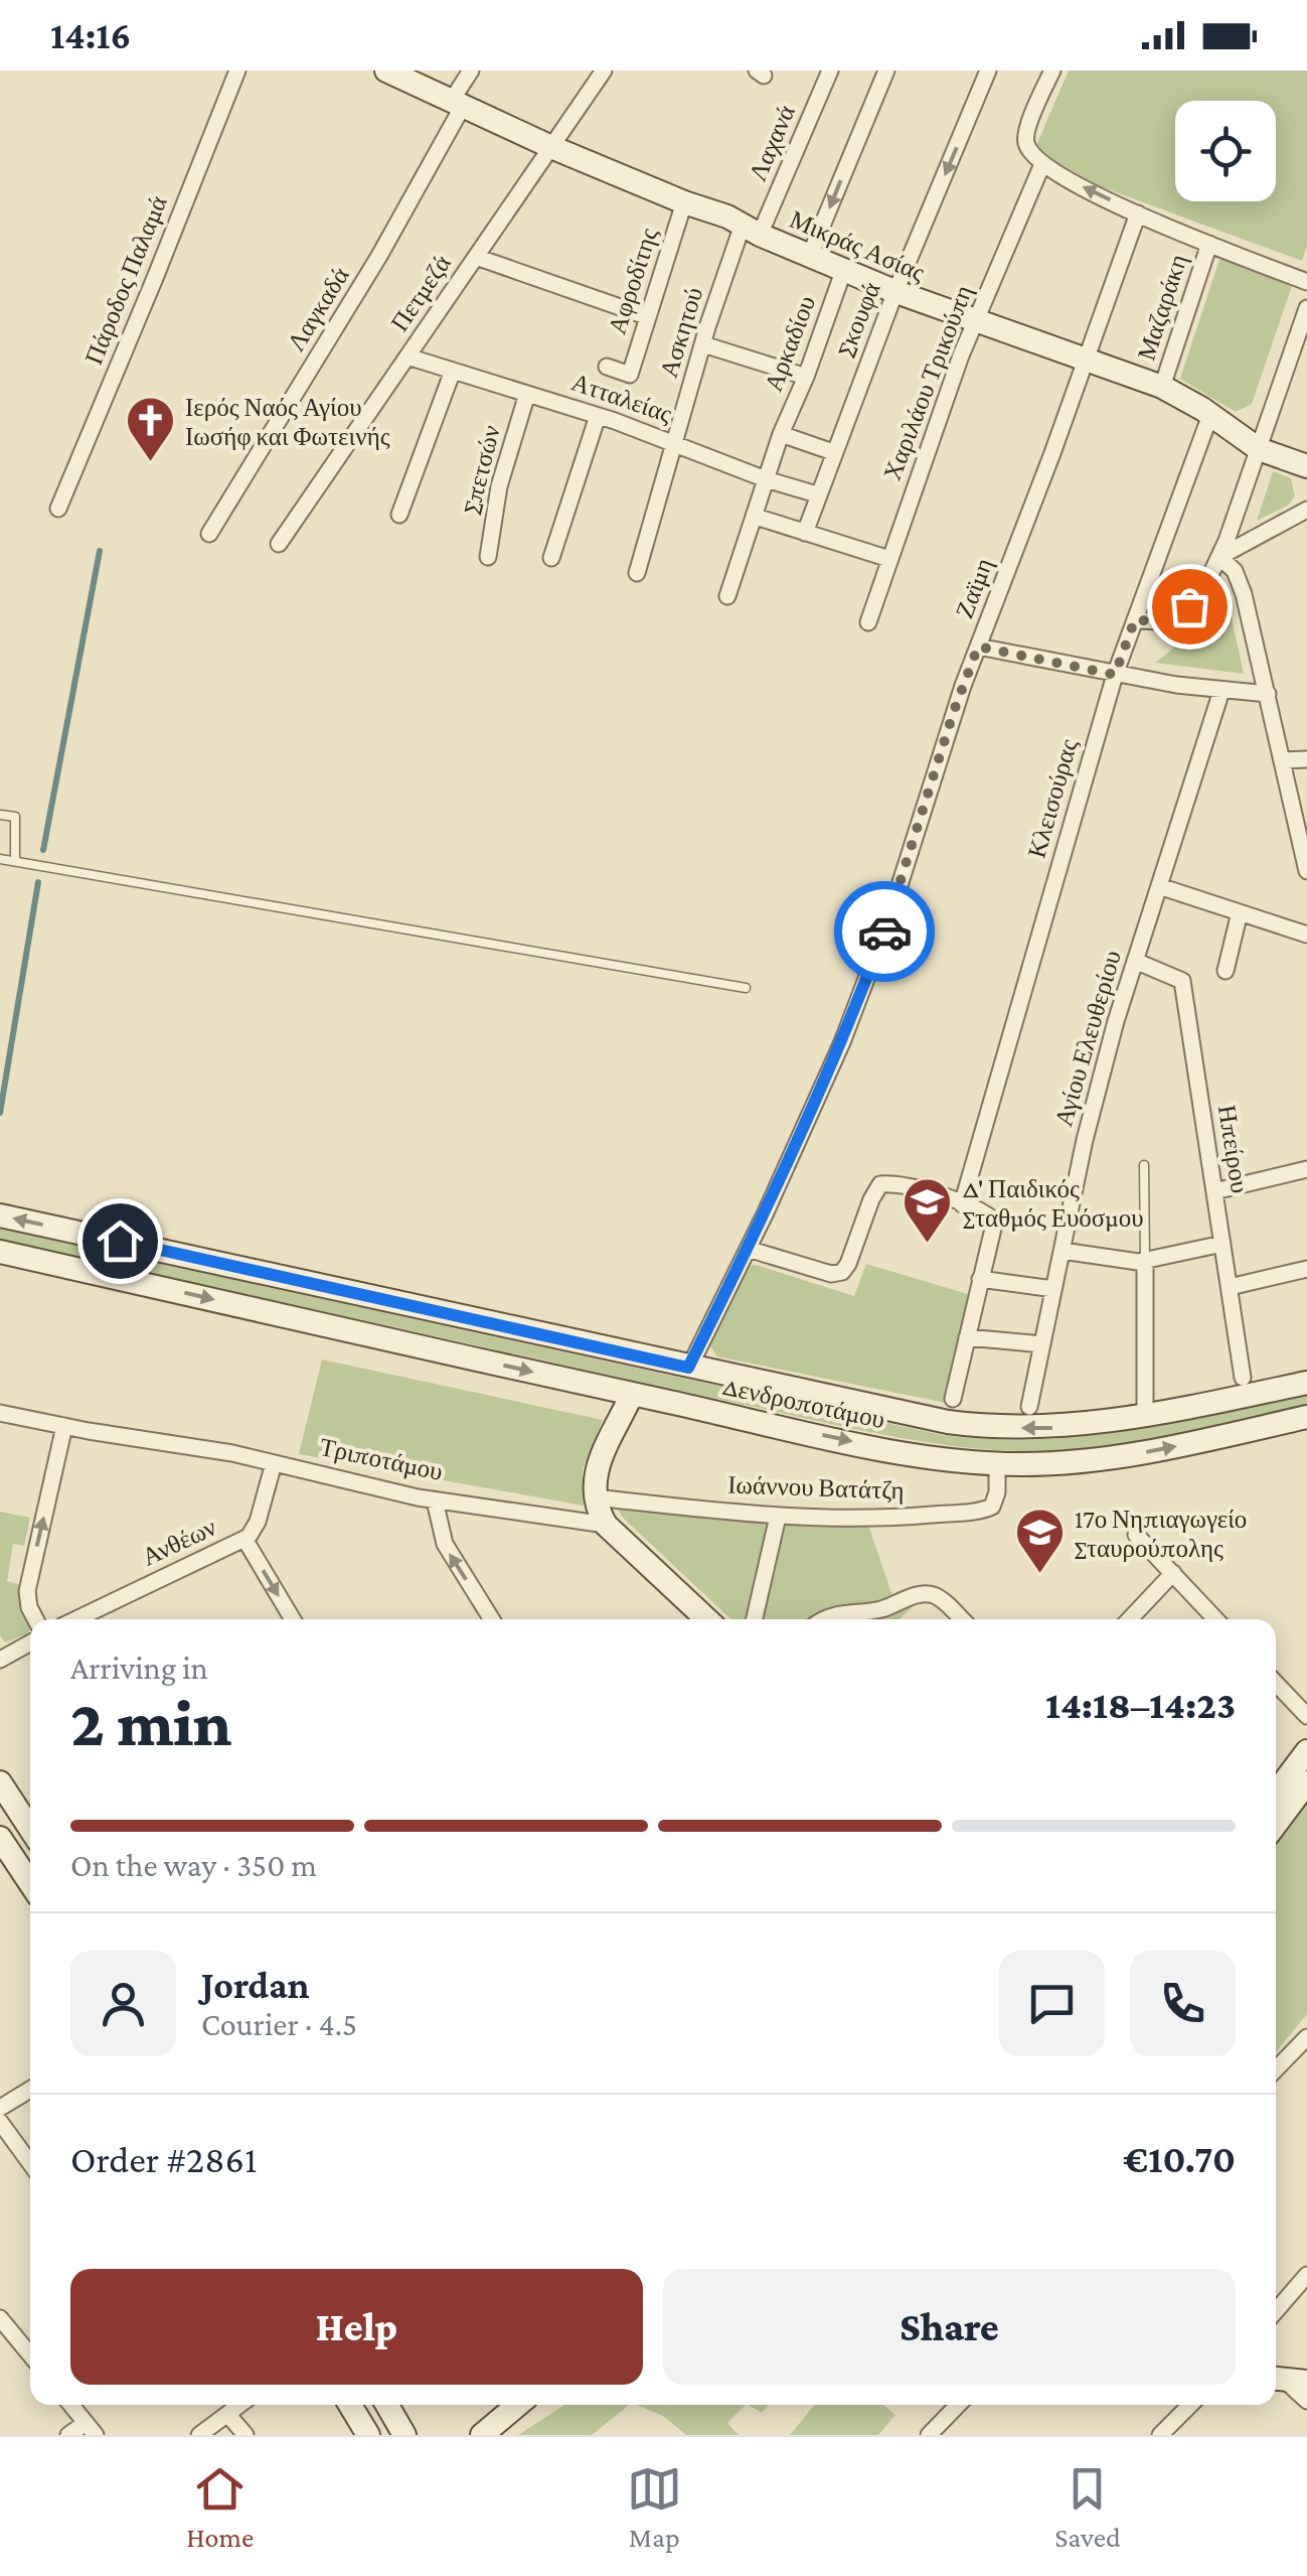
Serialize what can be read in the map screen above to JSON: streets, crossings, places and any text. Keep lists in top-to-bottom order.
{
  "streets": {
    "main road": ["Μικράς Ασίας", "Δενδροποτάμου"],
    "street": [
      "Λαχανά",
      "Πάροδος Παλαμά",
      "Αφροδίτης",
      "Πετμεζά",
      "Μαζαράκη",
      "Λαγκαδά",
      "Σκουφά",
      "Ασκητού",
      "Αρκαδίου",
      "Χαριλάου Τρικούπη",
      "Ατταλείας",
      "Σπετσών",
      "Ζαϊμη",
      "Κλεισούρας",
      "Αγίου Ελευθερίου",
      "Ηπείρου",
      "Τριποτάμου",
      "Ιωάννου Βατάτζη",
      "Ανθέων"
    ]
  },
  "crossings": [
    ["Λαχανά", "Μικράς Ασίας"],
    ["Λαχανά", "Ασκητού"],
    ["Μικράς Ασίας", "Αφροδίτης"],
    ["Μικράς Ασίας", "Πετμεζά"],
    ["Μικράς Ασίας", "Μαζαράκη"],
    ["Μικράς Ασίας", "Λαγκαδά"],
    ["Μικράς Ασίας", "Σκουφά"],
    ["Μικράς Ασίας", "Ασκητού"],
    ["Μικράς Ασίας", "Αρκαδίου"],
    ["Μικράς Ασίας", "Χαριλάου Τρικούπη"],
    ["Μικράς Ασίας", "Ζαϊμη"],
    ["Μικράς Ασίας", "Κλεισούρας"],
    ["Πετμεζά", "Ατταλείας"],
    ["Μαζαράκη", "Χαριλάου Τρικούπη"],
    ["Μαζαράκη", "Ζαϊμη"],
    ["Σκουφά", "Ατταλείας"],
    ["Ασκητού", "Ατταλείας"],
    ["Αρκαδίου", "Ατταλείας"],
    ["Ατταλείας", "Σπετσών"],
    ["Ζαϊμη", "Δενδροποτάμου"],
    ["Αγίου Ελευθερίου", "Ηπείρου"],
    ["Δενδροποτάμου", "Ιωάννου Βατάτζη"],
    ["Τριποτάμου", "Ανθέων"]
  ],
  "places": {
    "church": ["Ιερός Ναός Αγίου Ιωσήφ και Φωτεινής"],
    "school or university": ["Δ' Παιδικός Σταθμός Ευόσμου", "17ο Νηπιαγωγείο Σταυρούπολης"]
  },
  "page": {
    "status": "14:16",
    "heading": ["2 min", "Arriving in", "14:18–14:23"],
    "panel": [
      "Jordan",
      "Courier · 4.5",
      "Order #2861",
      "€10.70"
    ],
    "bar": "On the way · 350 m",
    "buttons": ["Help", "Share"],
    "tabs": ["Home", "Map", "Saved"]
  }
}
